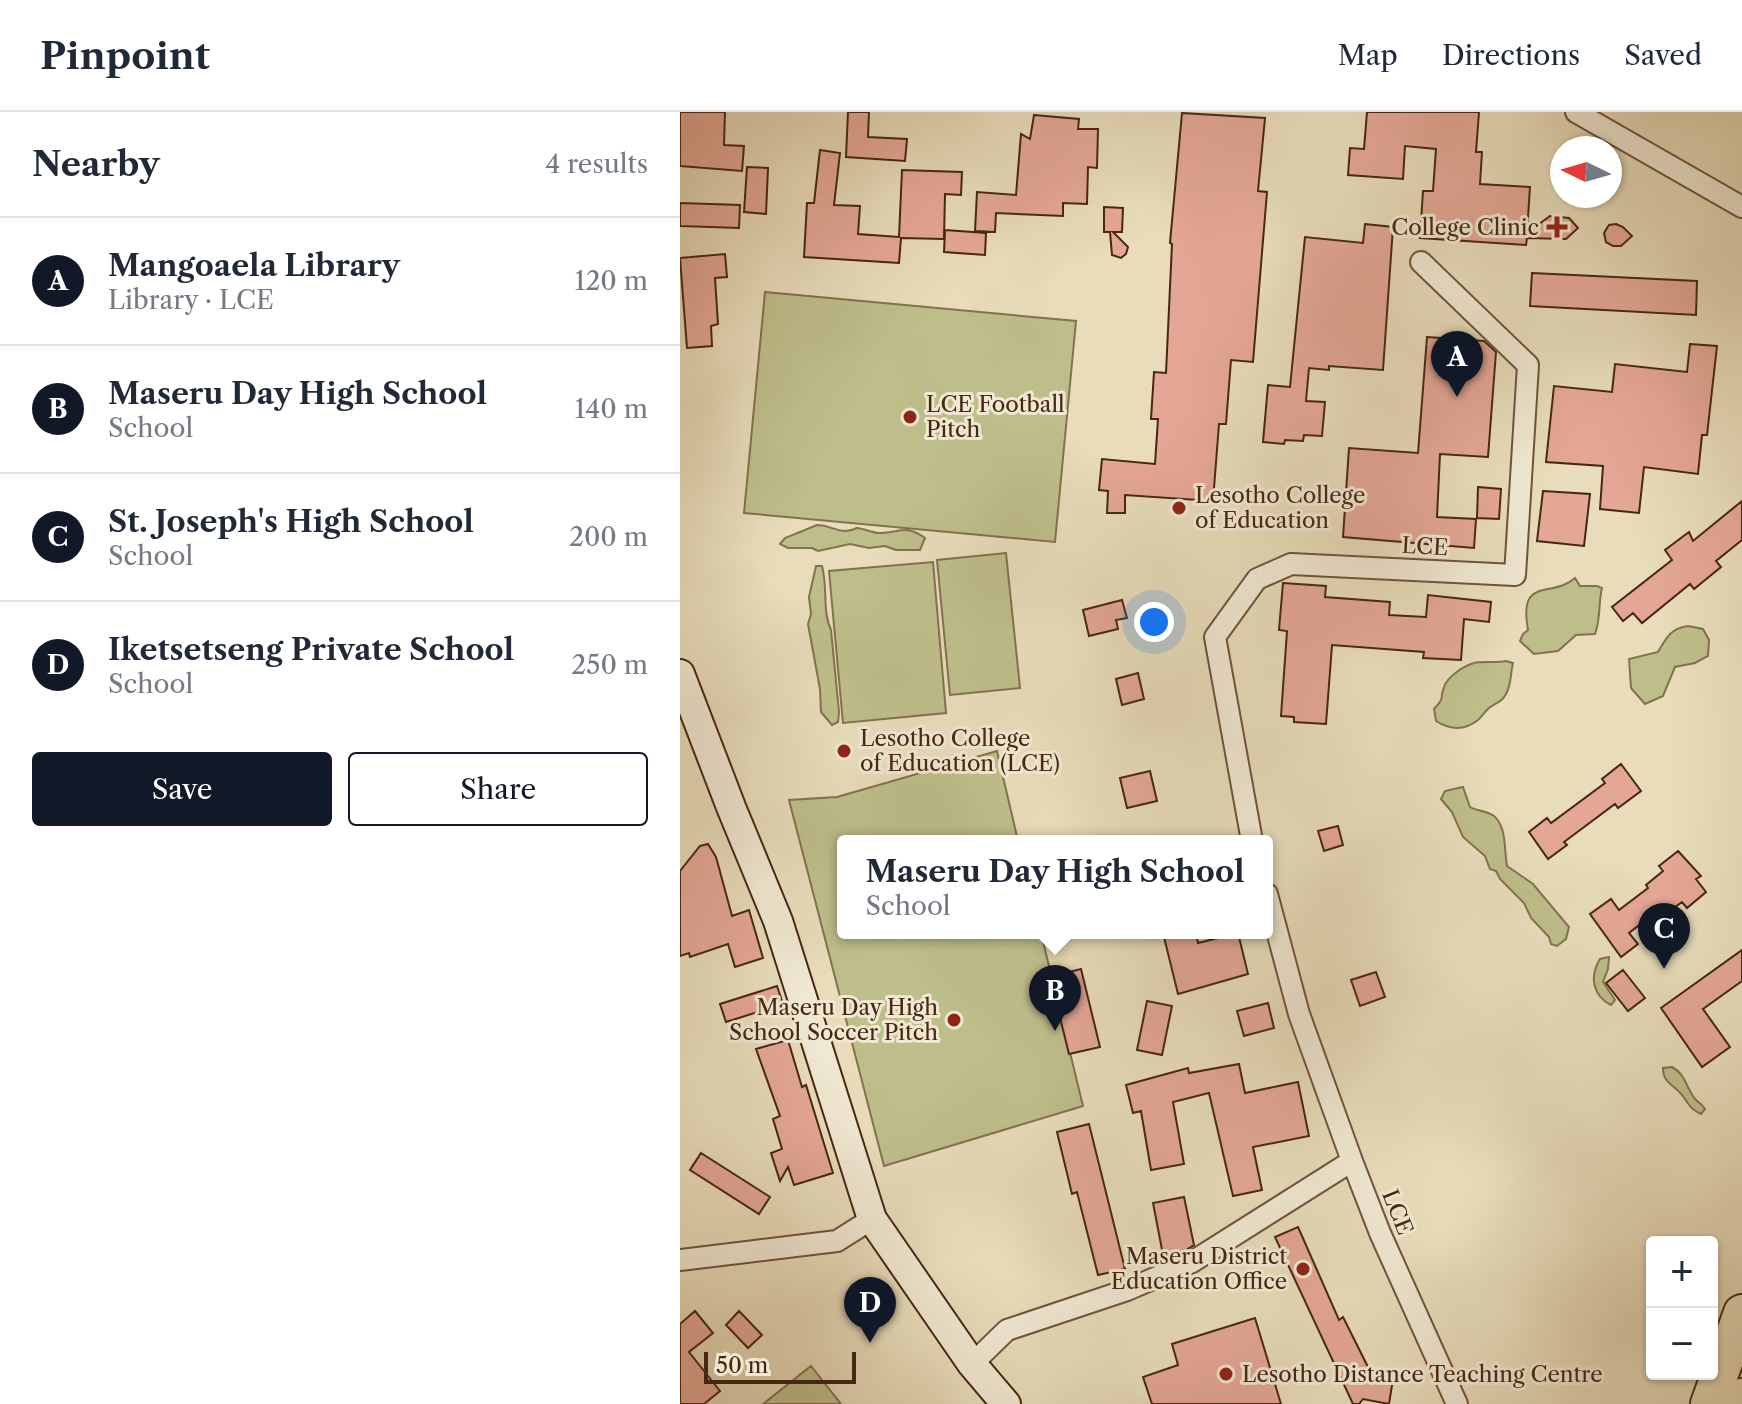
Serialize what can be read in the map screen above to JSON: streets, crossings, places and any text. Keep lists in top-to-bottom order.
{
  "streets": {
    "street": ["LCE"]
  },
  "places": {
    "health": ["College Clinic"],
    "other": [
      "LCE Football Pitch",
      "Lesotho College of Education",
      "Lesotho College of Education (LCE)",
      "Maseru Day High School Soccer Pitch",
      "Maseru District Education Office",
      "Lesotho Distance Teaching Centre"
    ]
  },
  "scale_bar": "50 m",
  "north": "left",
  "page": {
    "header": "Pinpoint",
    "nav": ["Map", "Directions", "Saved"],
    "heading": ["Nearby", "4 results"],
    "list": [
      {
        "mark": "A",
        "name": "Mangoaela Library",
        "note": "Library · LCE",
        "value": "120 m"
      },
      {
        "mark": "B",
        "name": "Maseru Day High School",
        "note": "School",
        "value": "140 m"
      },
      {
        "mark": "C",
        "name": "St. Joseph's High School",
        "note": "School",
        "value": "200 m"
      },
      {
        "mark": "D",
        "name": "Iketsetseng Private School",
        "note": "School",
        "value": "250 m"
      }
    ],
    "pins": [
      "A",
      "C",
      "B",
      "D"
    ],
    "buttons": ["Save", "Share"],
    "popup": ["Maseru Day High School", "School"],
    "map_buttons": ["+", "−"],
    "scale": "50 m"
  }
}
